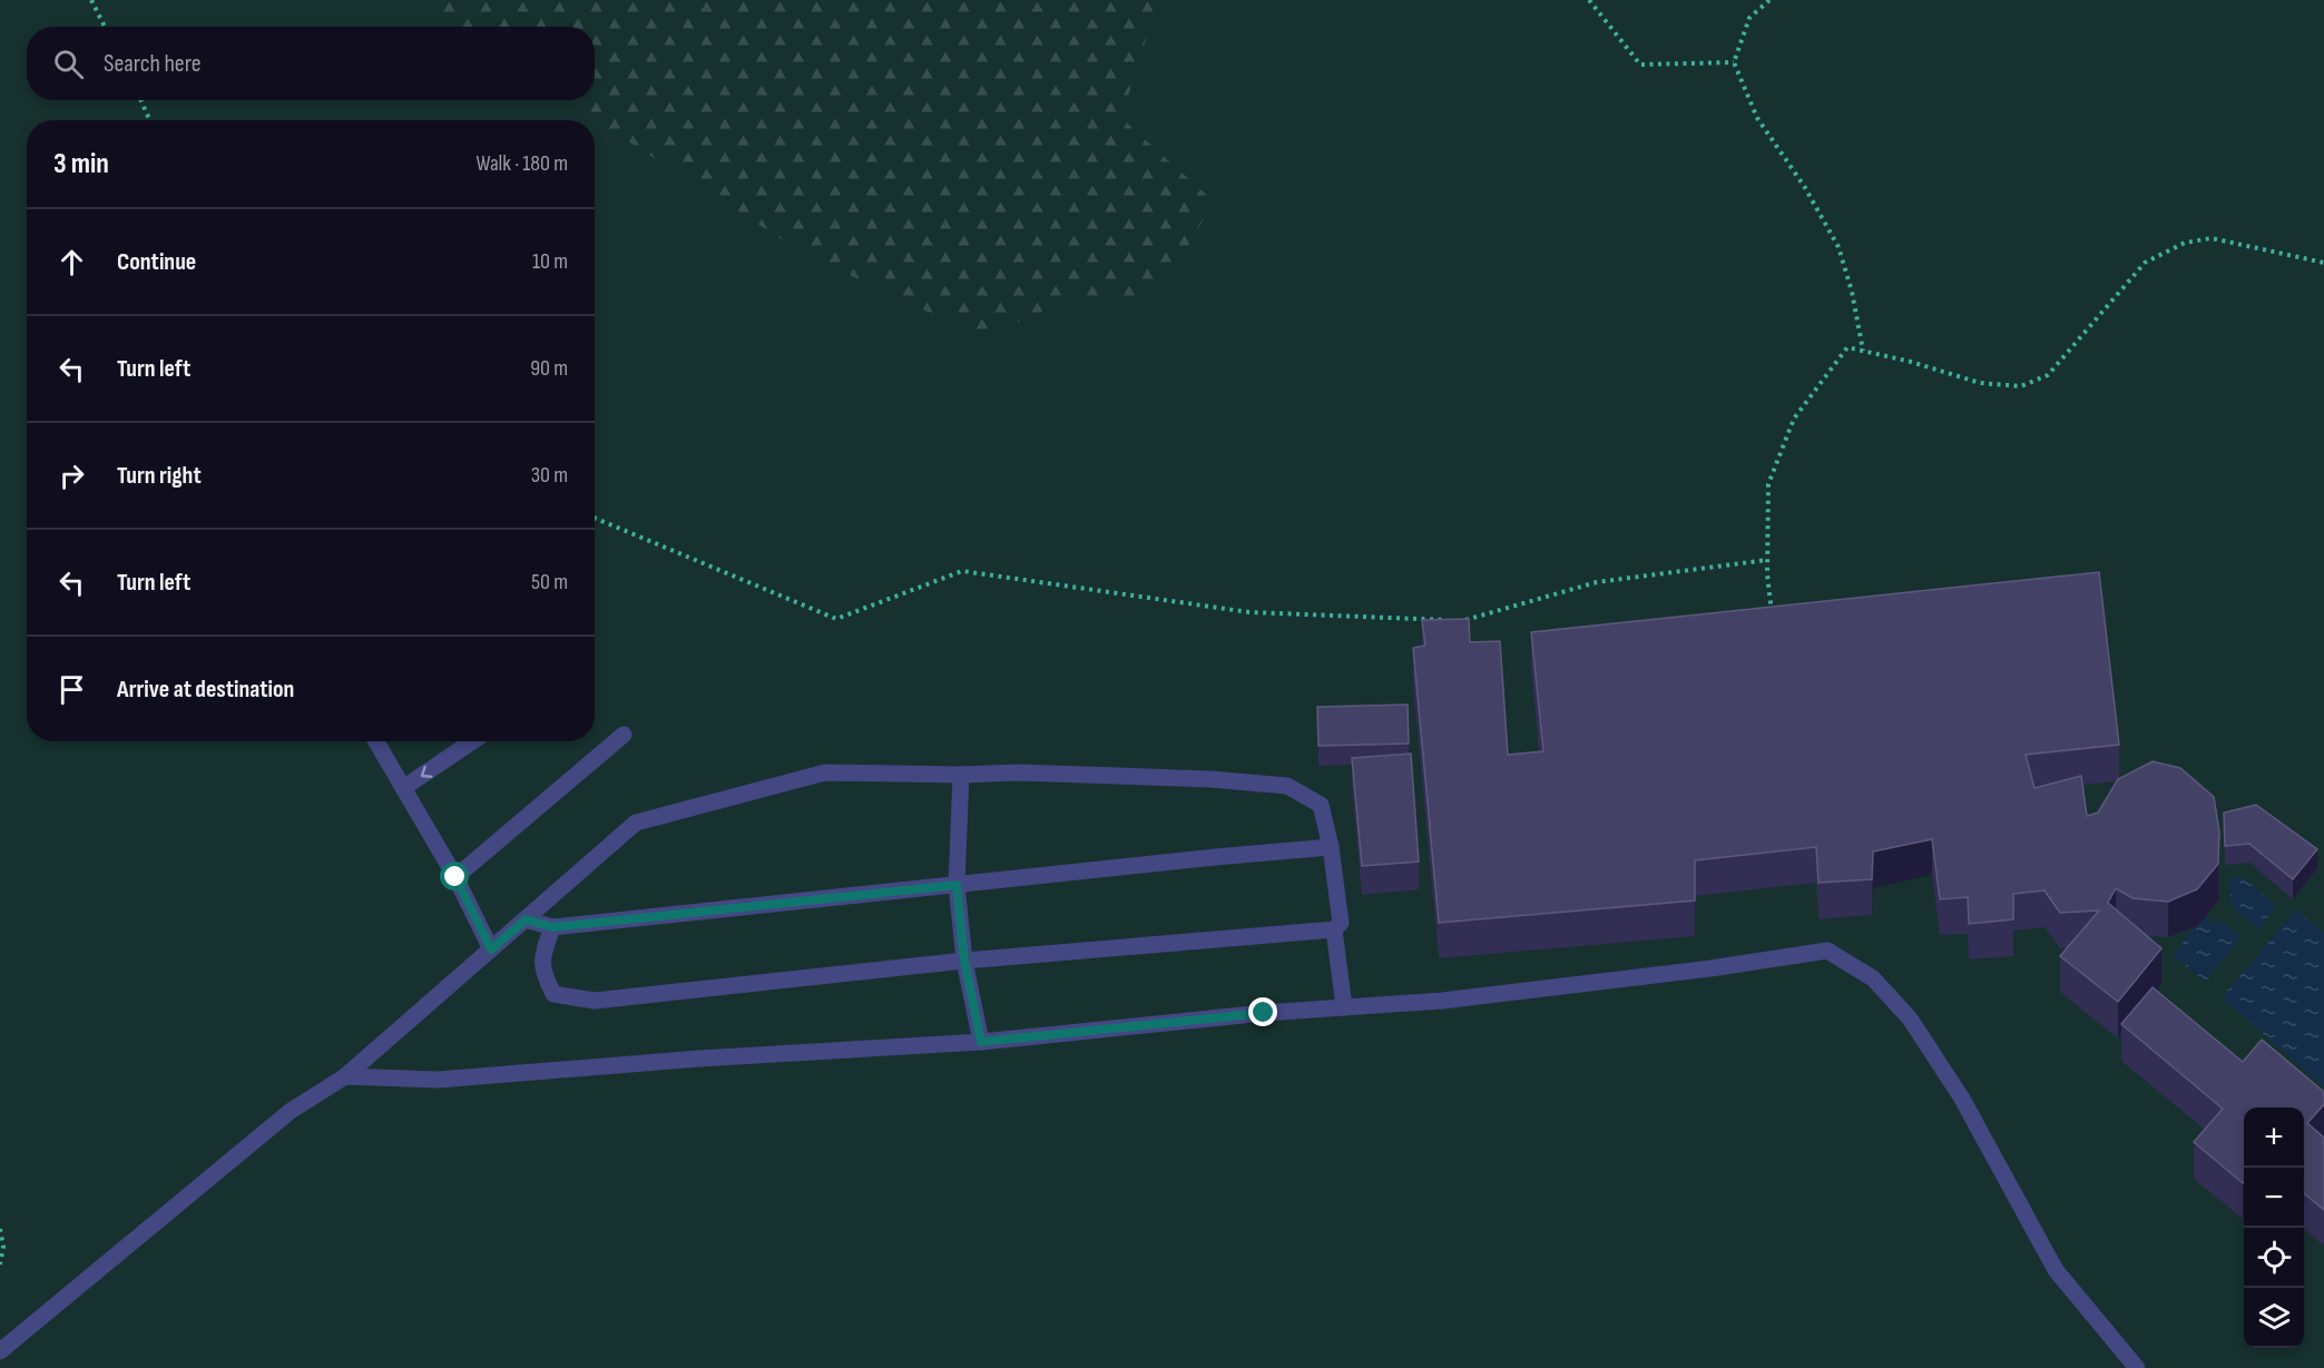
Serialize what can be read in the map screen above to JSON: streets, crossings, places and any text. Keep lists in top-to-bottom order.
{
  "page": {
    "search": "Search here",
    "heading": ["3 min", "Walk · 180 m"],
    "list": [
      ["Continue", "10 m"],
      ["Turn left", "90 m"],
      ["Turn right", "30 m"],
      ["Turn left", "50 m"],
      "Arrive at destination"
    ],
    "map_buttons": ["+", "−"]
  }
}
